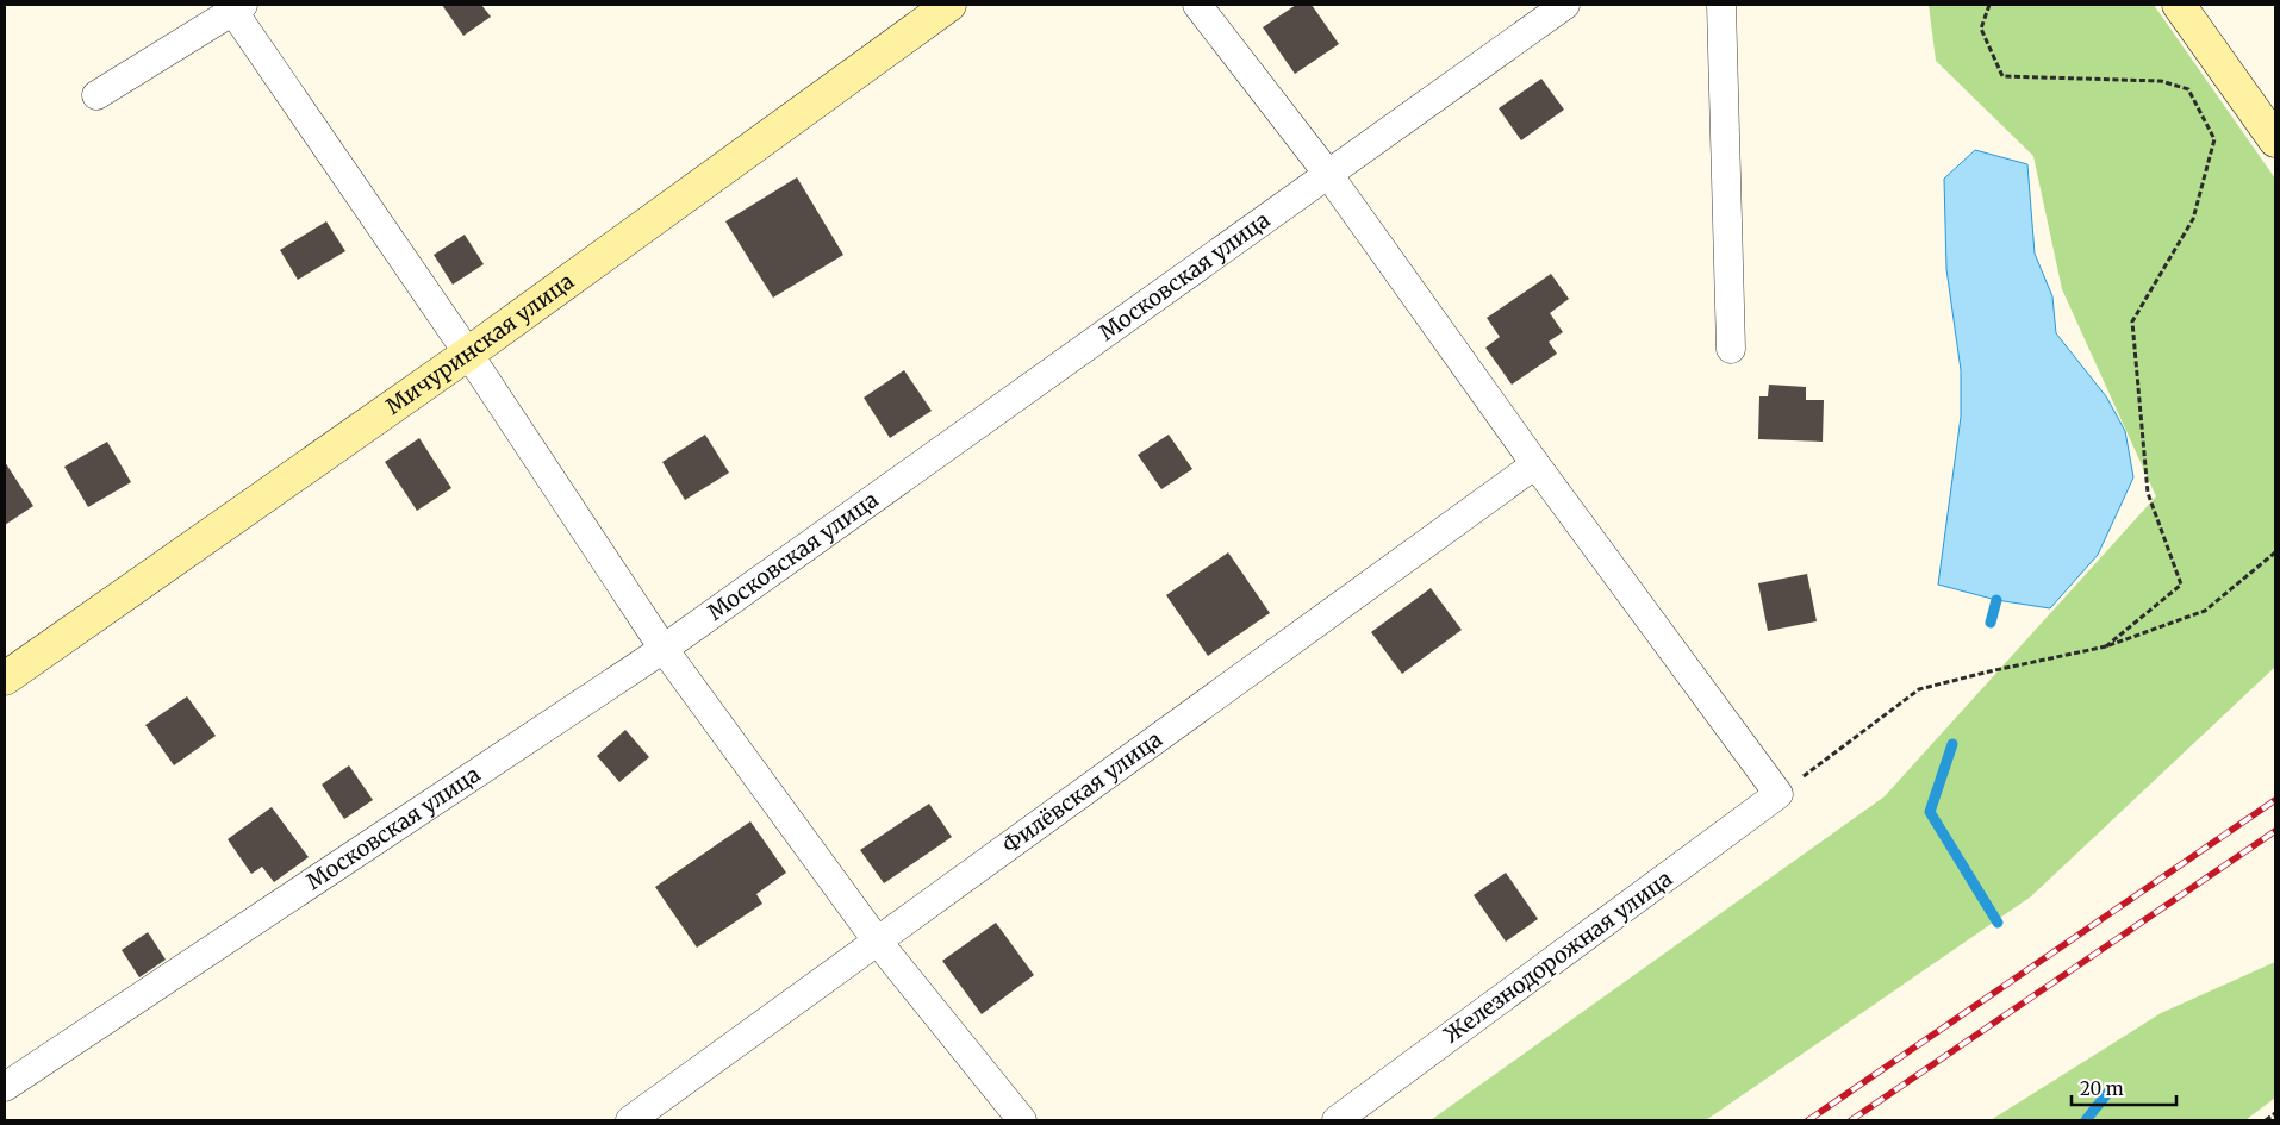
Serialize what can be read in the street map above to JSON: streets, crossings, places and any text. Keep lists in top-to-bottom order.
{
  "streets": {
    "street": [
      "Московская улица",
      "Мичуринская улица",
      "Филёвская улица",
      "Железнодорожная улица"
    ]
  },
  "scale_bar": "20 m"
}
